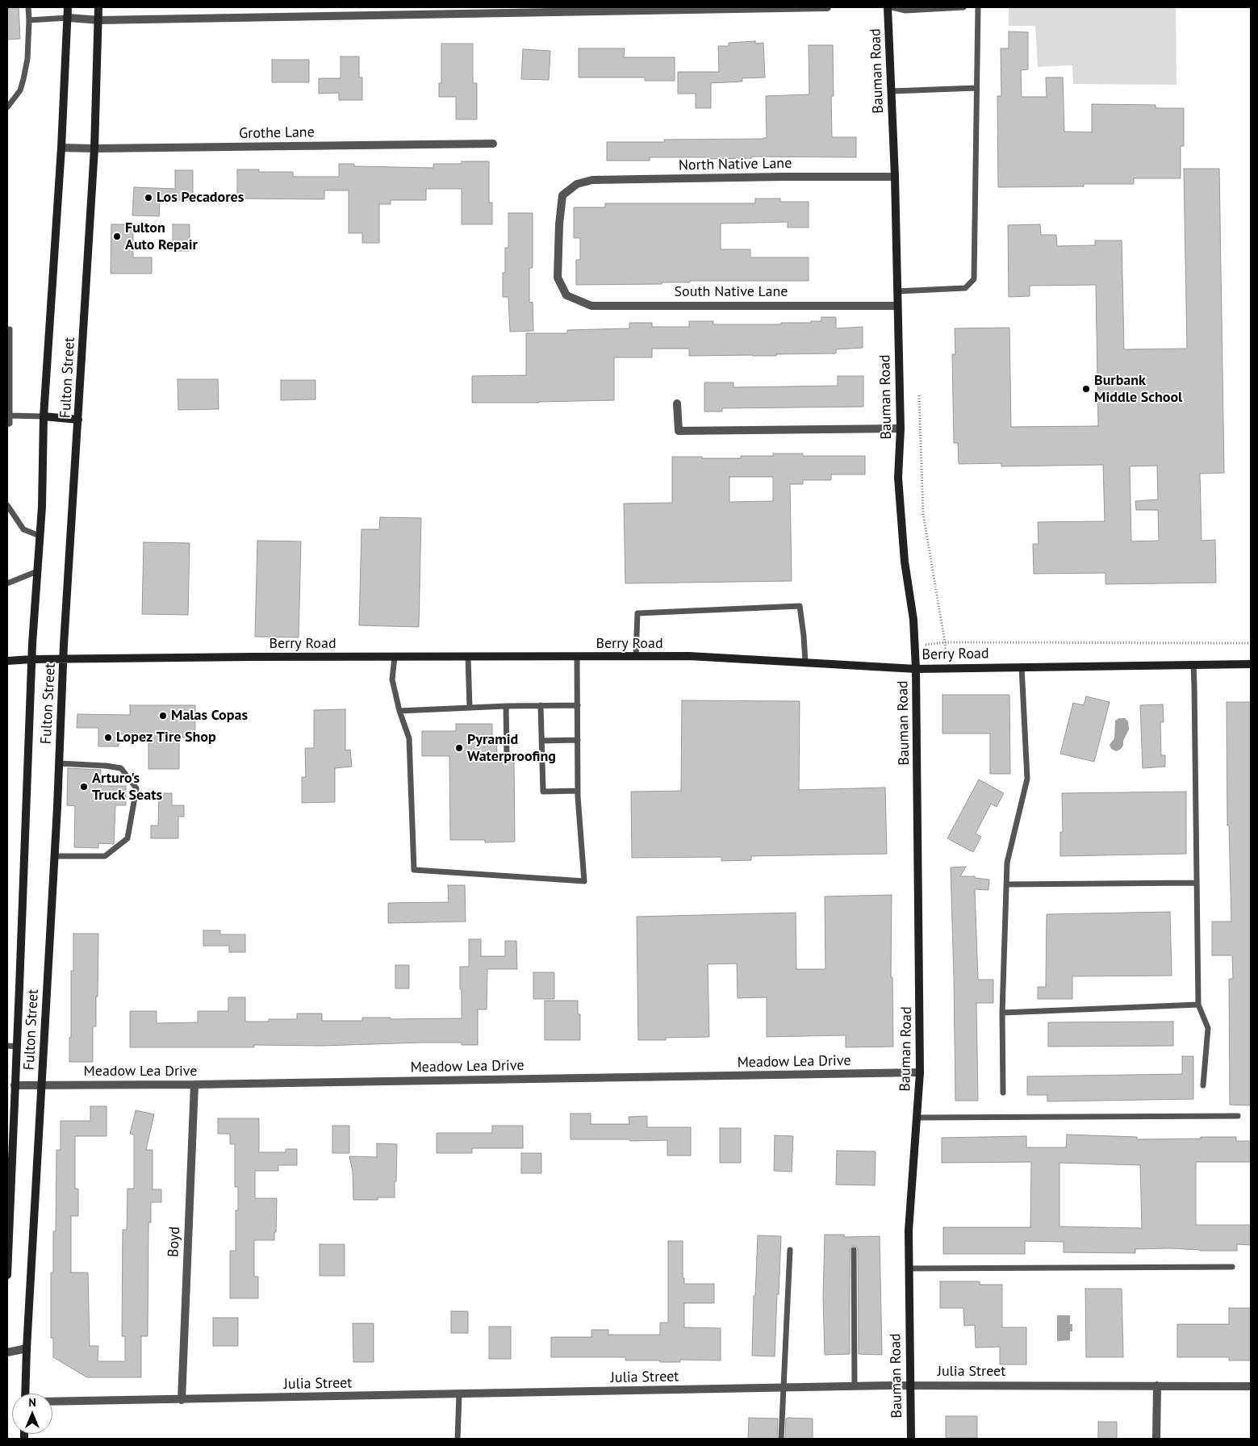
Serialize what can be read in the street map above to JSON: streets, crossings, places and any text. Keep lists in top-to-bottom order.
{
  "streets": {
    "main road": ["Bauman Road", "Fulton Street", "Berry Road"],
    "street": [
      "Grothe Lane",
      "North Native Lane",
      "South Native Lane",
      "Meadow Lea Drive",
      "Boyd",
      "Julia Street"
    ]
  },
  "crossings": [
    ["Bauman Road", "North Native Lane"],
    ["Bauman Road", "South Native Lane"],
    ["Bauman Road", "Berry Road"],
    ["Bauman Road", "Meadow Lea Drive"],
    ["Bauman Road", "Julia Street"],
    ["Grothe Lane", "Fulton Street"],
    ["North Native Lane", "South Native Lane"],
    ["Fulton Street", "Berry Road"],
    ["Fulton Street", "Meadow Lea Drive"],
    ["Meadow Lea Drive", "Boyd"],
    ["Boyd", "Julia Street"]
  ],
  "places": [
    "Los Pecadores",
    "Fulton Auto Repair",
    "Burbank Middle School",
    "Malas Copas",
    "Lopez Tire Shop",
    "Pyramid Waterproofing",
    "Arturo's Truck Seats"
  ],
  "north": "top"
}
